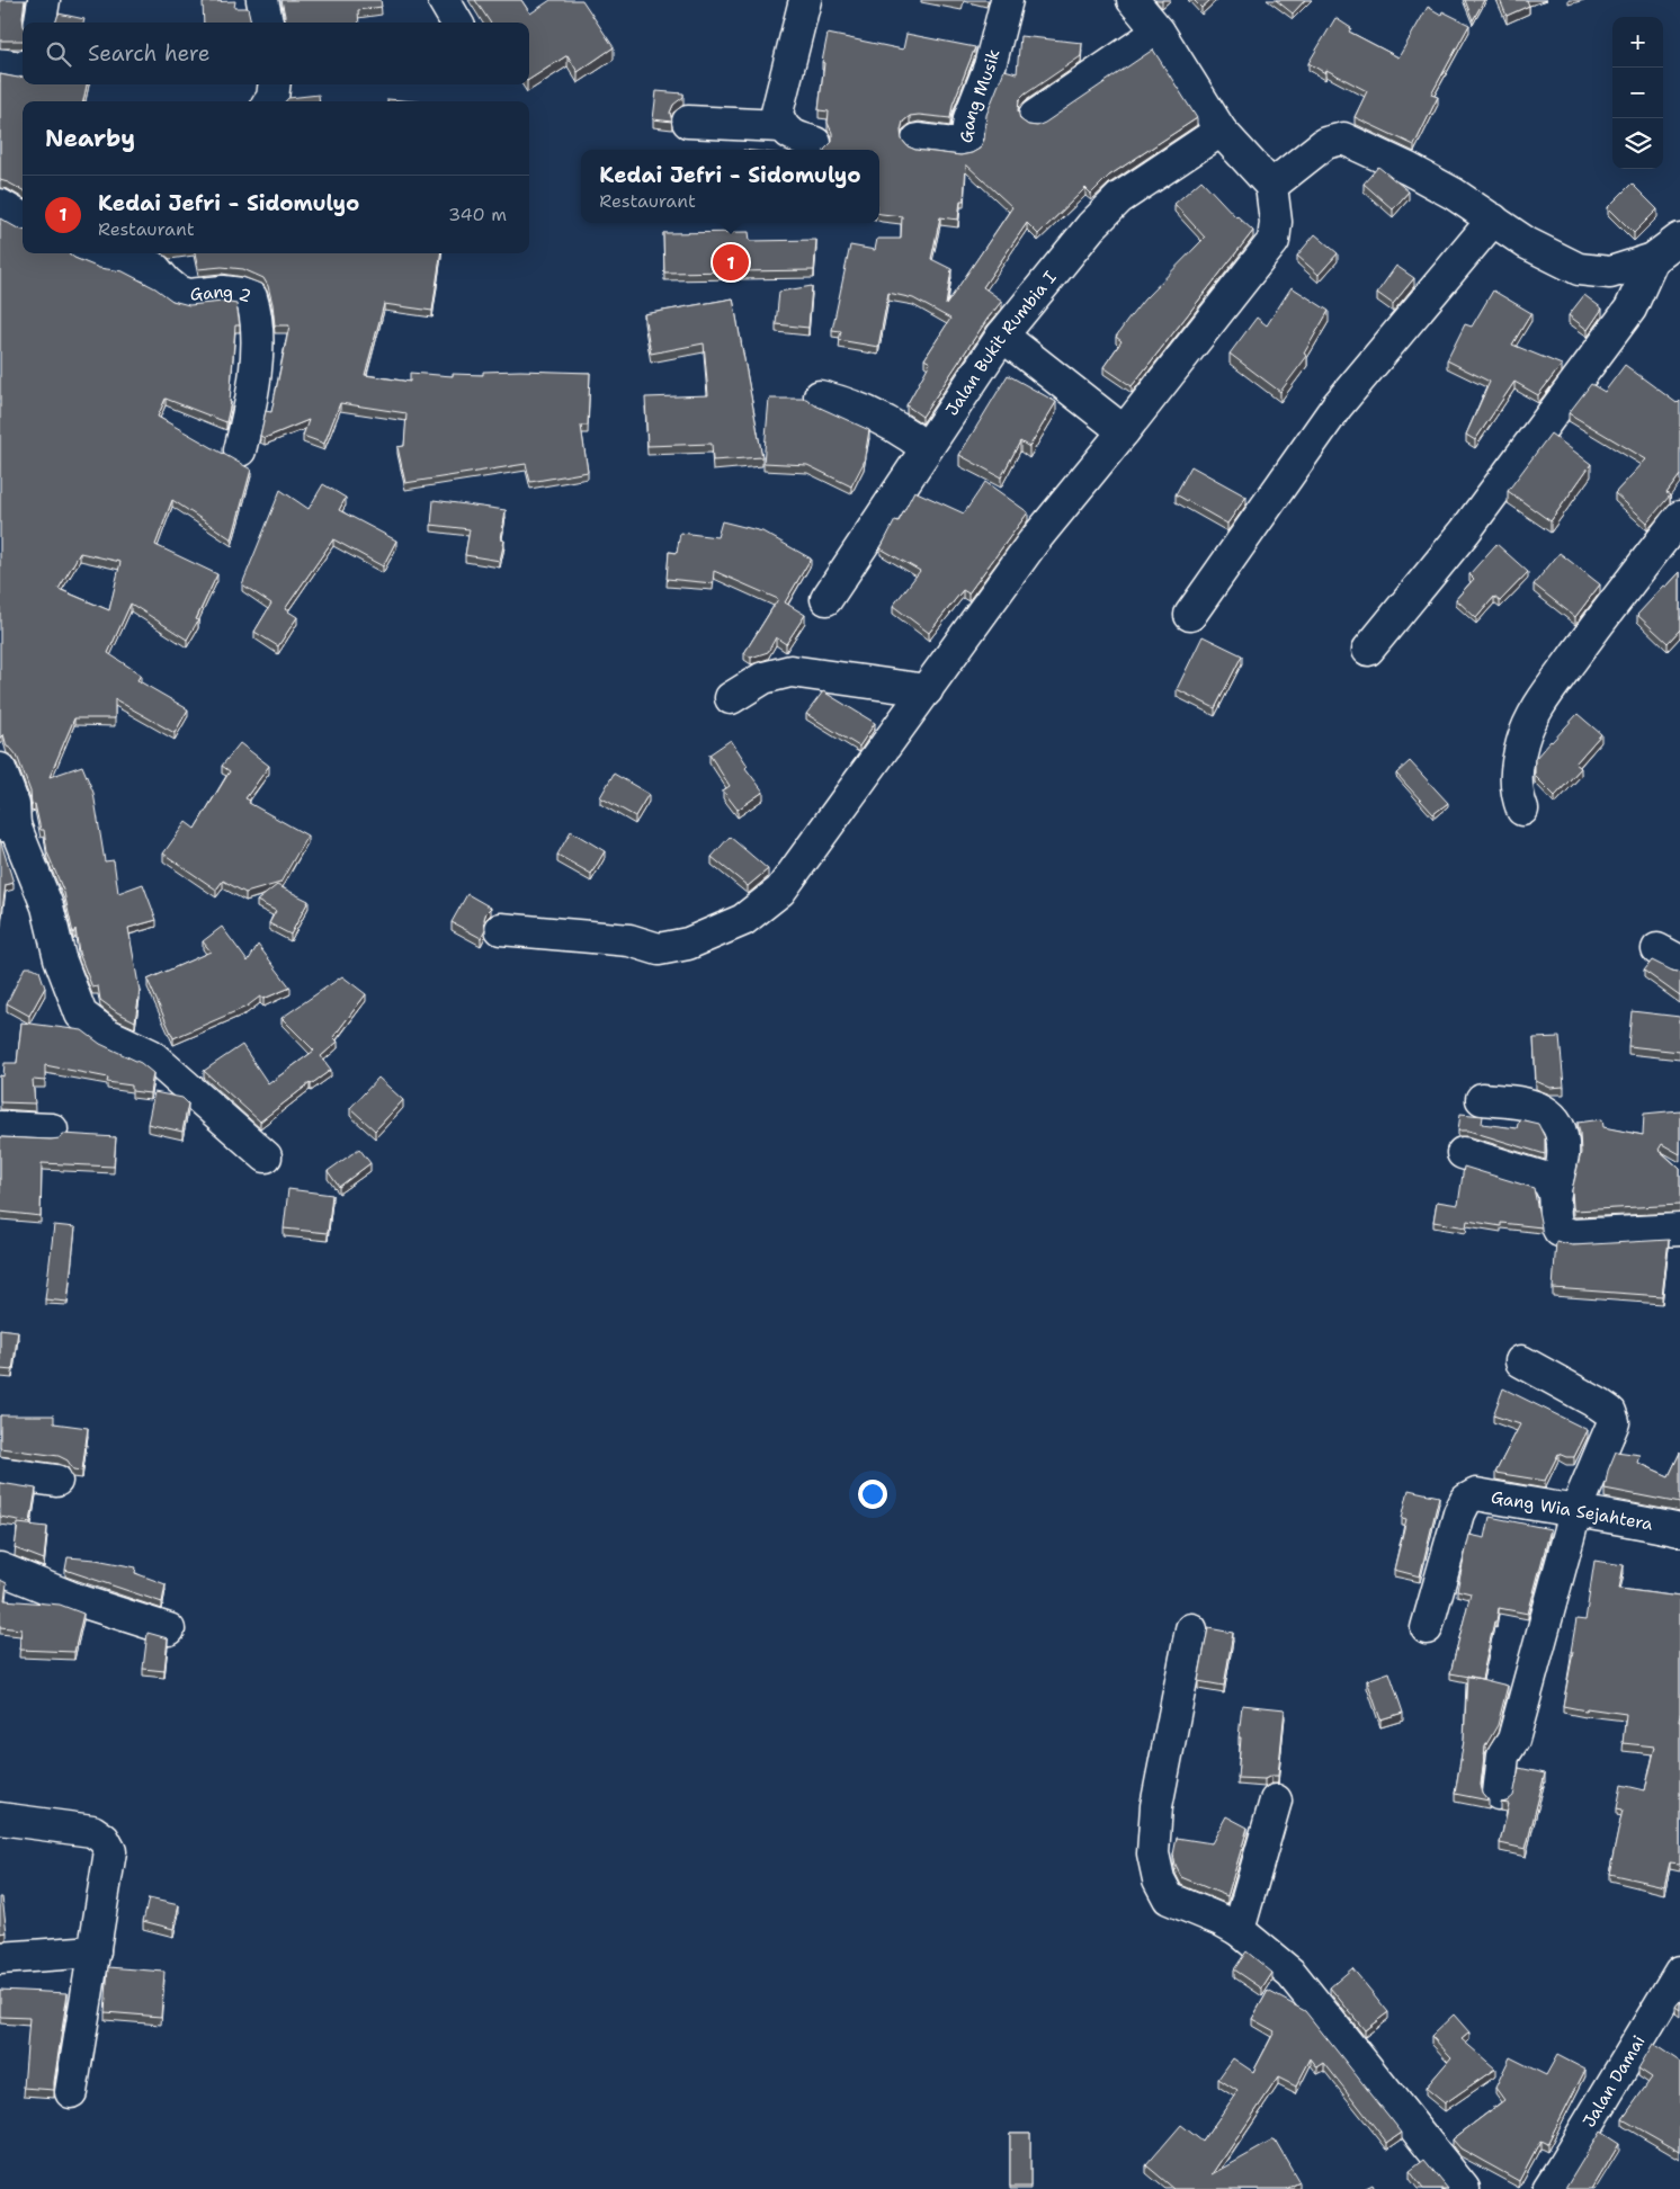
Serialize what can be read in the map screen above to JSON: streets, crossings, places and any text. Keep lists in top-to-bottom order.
{
  "streets": {
    "street": [
      "Gang Musik",
      "Gang 2",
      "Jalan Bukit Rumbia I",
      "Gang Wia Sejahtera",
      "Jalan Damai"
    ]
  },
  "page": {
    "map_buttons": ["+", "−"],
    "search": "Search here",
    "heading": "Nearby",
    "popup": ["Kedai Jefri - Sidomulyo", "Restaurant"],
    "list": [
      {
        "mark": "1",
        "name": "Kedai Jefri - Sidomulyo",
        "note": "Restaurant",
        "value": "340 m"
      }
    ],
    "pins": "1"
  }
}
